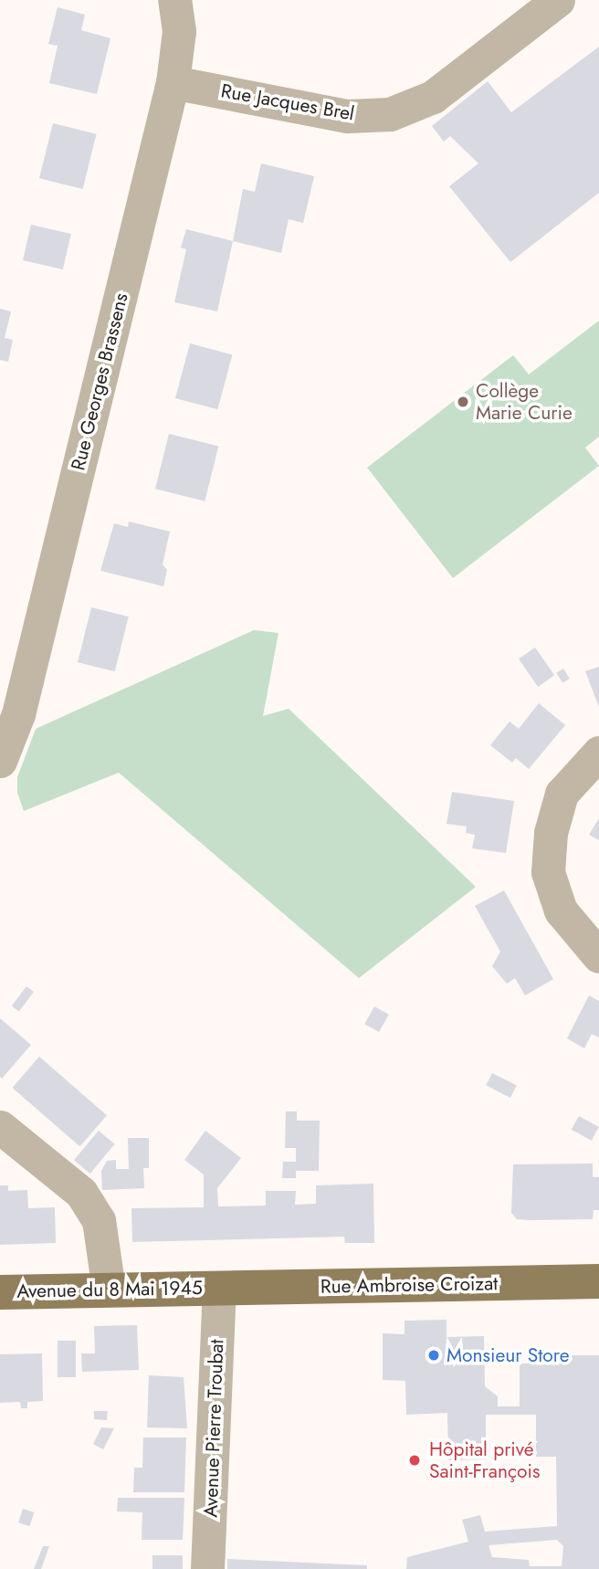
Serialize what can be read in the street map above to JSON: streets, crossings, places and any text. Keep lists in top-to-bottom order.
{
  "streets": {
    "main road": ["Rue Ambroise Croizat", "Avenue du 8 Mai 1945"],
    "street": ["Rue Jacques Brel", "Rue Georges Brassens", "Avenue Pierre Troubat"]
  },
  "crossings": [
    ["Rue Jacques Brel", "Rue Georges Brassens"],
    ["Rue Ambroise Croizat", "Avenue du 8 Mai 1945"],
    ["Rue Ambroise Croizat", "Avenue Pierre Troubat"],
    ["Avenue du 8 Mai 1945", "Avenue Pierre Troubat"]
  ],
  "places": ["Collège Marie Curie", "Monsieur Store", "Hôpital privé Saint-François"]
}
